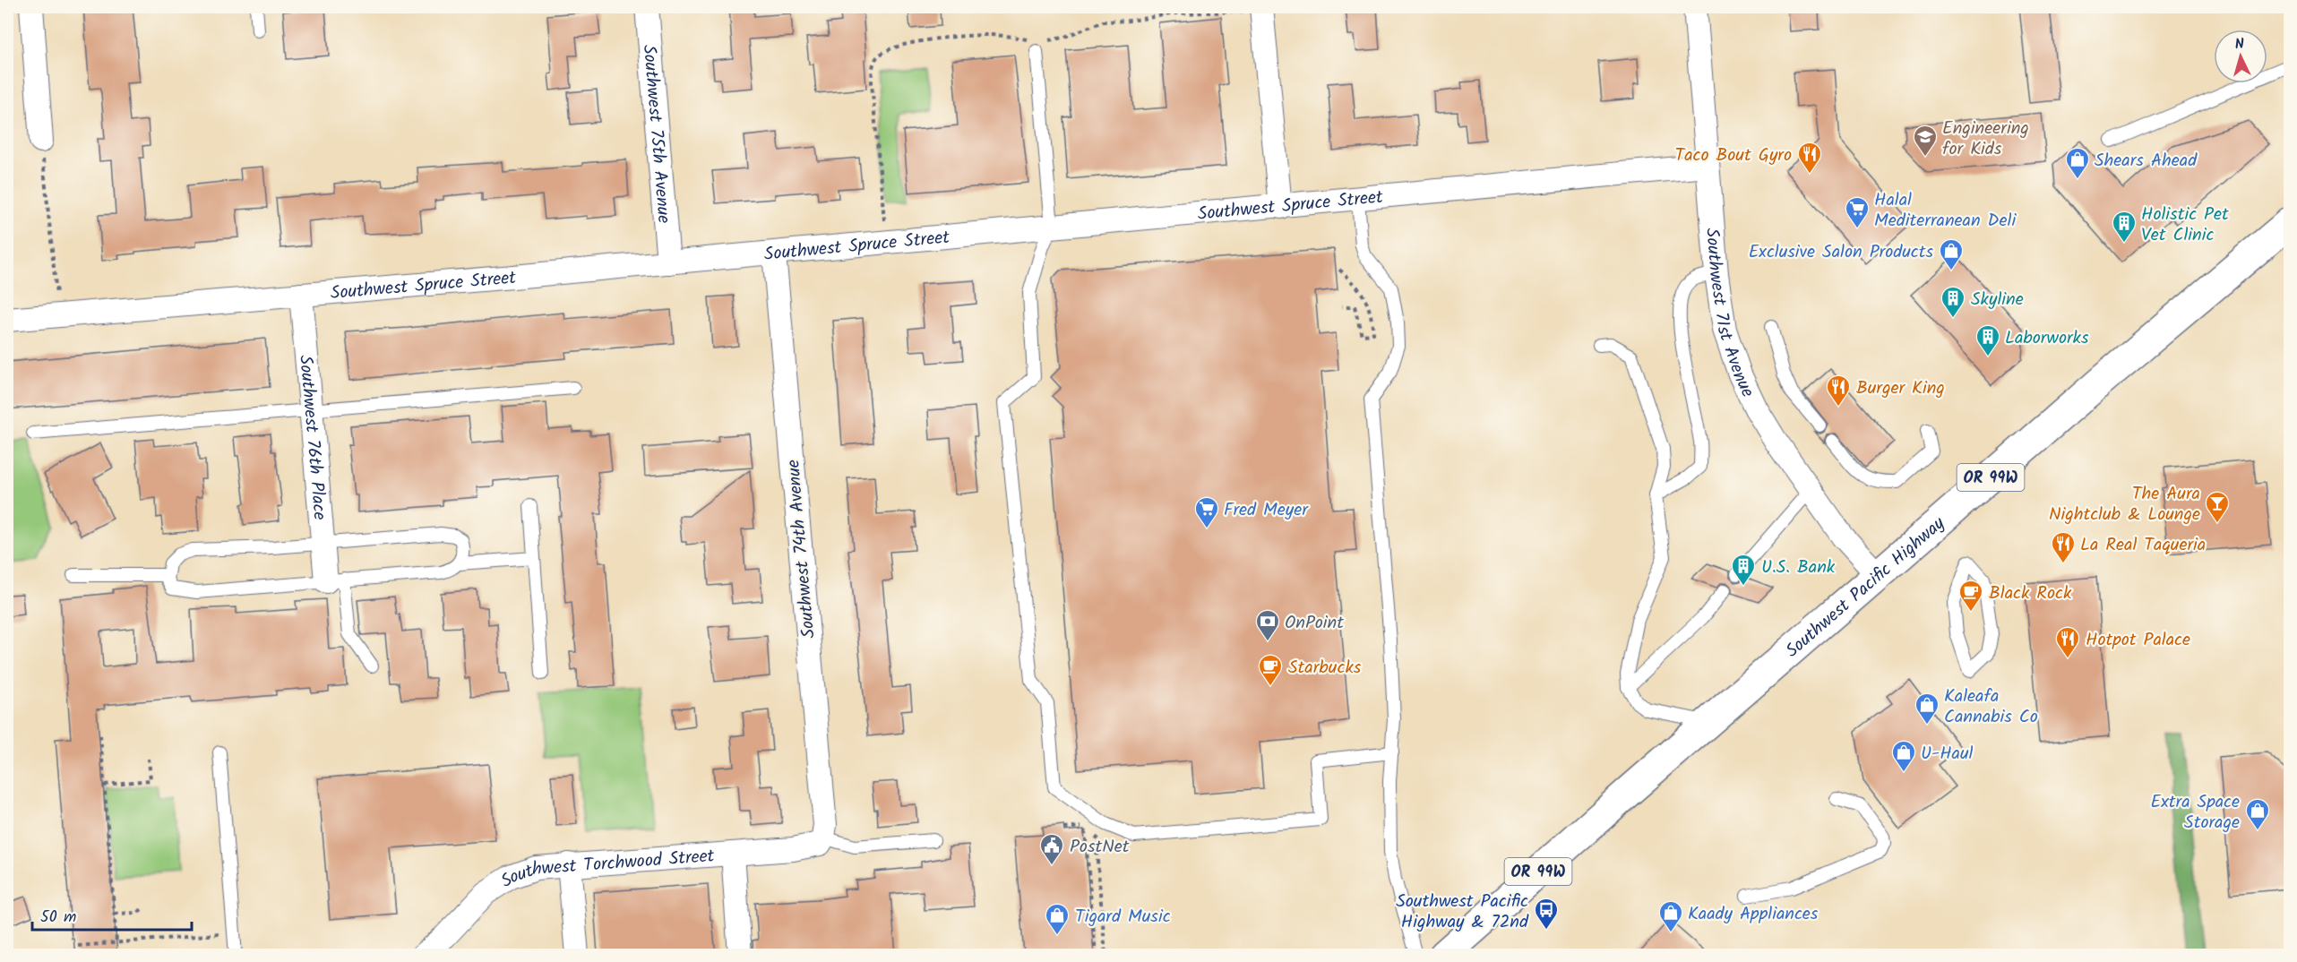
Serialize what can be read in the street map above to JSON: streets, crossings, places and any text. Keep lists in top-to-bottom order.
{
  "streets": {
    "highway": ["OR 99W", "Southwest Pacific Highway"],
    "street": [
      "Southwest 75th Avenue",
      "Southwest Spruce Street",
      "Southwest 71st Avenue",
      "Southwest 76th Place",
      "Southwest 74th Avenue",
      "Southwest Torchwood Street"
    ]
  },
  "crossings": [
    ["Southwest 75th Avenue", "Southwest Spruce Street"],
    ["Southwest Spruce Street", "Southwest 71st Avenue"],
    ["Southwest Spruce Street", "Southwest 76th Place"],
    ["Southwest Spruce Street", "Southwest 74th Avenue"],
    ["Southwest 71st Avenue", "Southwest Pacific Highway"],
    ["Southwest 74th Avenue", "Southwest Torchwood Street"]
  ],
  "places": {
    "school or university": ["Engineering for Kids"],
    "restaurant": [
      "Taco Bout Gyro",
      "Burger King",
      "La Real Taqueria",
      "Hotpot Palace"
    ],
    "shop": [
      "Shears Ahead",
      "Exclusive Salon Products",
      "Kaleafa Cannabis Co",
      "U-Haul",
      "Extra Space Storage",
      "Kaady Appliances",
      "Tigard Music"
    ],
    "supermarket": ["Halal Mediterranean Deli", "Fred Meyer"],
    "building": [
      "Holistic Pet Vet Clinic",
      "Skyline",
      "Laborworks",
      "U.S. Bank"
    ],
    "bar": ["The Aura Nightclub & Lounge"],
    "cafe": ["Black Rock", "Starbucks"],
    "bank": ["OnPoint"],
    "public building": ["PostNet"],
    "bus stop": ["Southwest Pacific Highway & 72nd"]
  },
  "scale_bar": "50 m",
  "north": "top"
}
